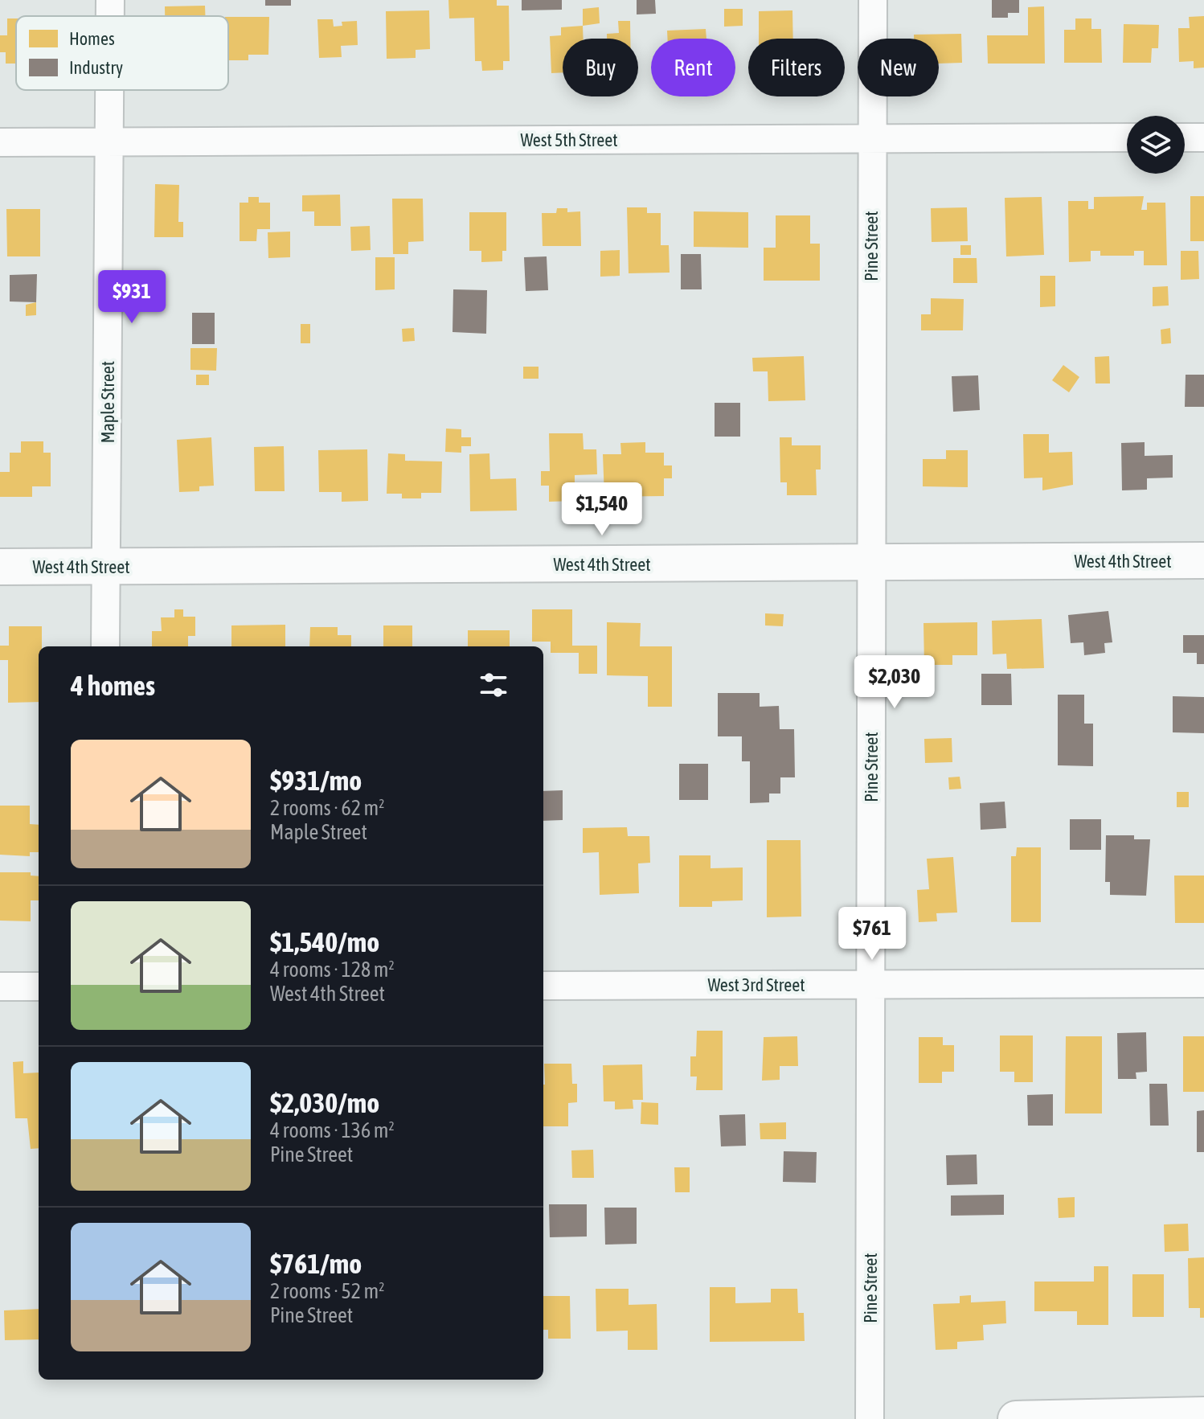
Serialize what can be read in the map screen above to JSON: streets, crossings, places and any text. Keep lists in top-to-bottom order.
{
  "streets": {
    "street": [
      "West 5th Street",
      "Pine Street",
      "Maple Street",
      "West 4th Street",
      "West 3rd Street"
    ]
  },
  "crossings": [
    ["West 5th Street", "Pine Street"],
    ["West 5th Street", "Maple Street"],
    ["Pine Street", "West 4th Street"],
    ["Pine Street", "West 3rd Street"],
    ["Maple Street", "West 4th Street"]
  ],
  "legend": ["Homes", "Industry"],
  "page": {
    "chip": [
      "Buy",
      "Rent",
      "Filters",
      "New"
    ],
    "price": [
      "$931",
      "$1,540",
      "$2,030",
      "$761"
    ],
    "heading": "4 homes",
    "list": [
      {
        "name": "$931/mo",
        "note": "2 rooms · 62 m² · Maple Street"
      },
      {
        "name": "$1,540/mo",
        "note": "4 rooms · 128 m² · West 4th Street"
      },
      {
        "name": "$2,030/mo",
        "note": "4 rooms · 136 m² · Pine Street"
      },
      {
        "name": "$761/mo",
        "note": "2 rooms · 52 m² · Pine Street"
      }
    ]
  }
}
